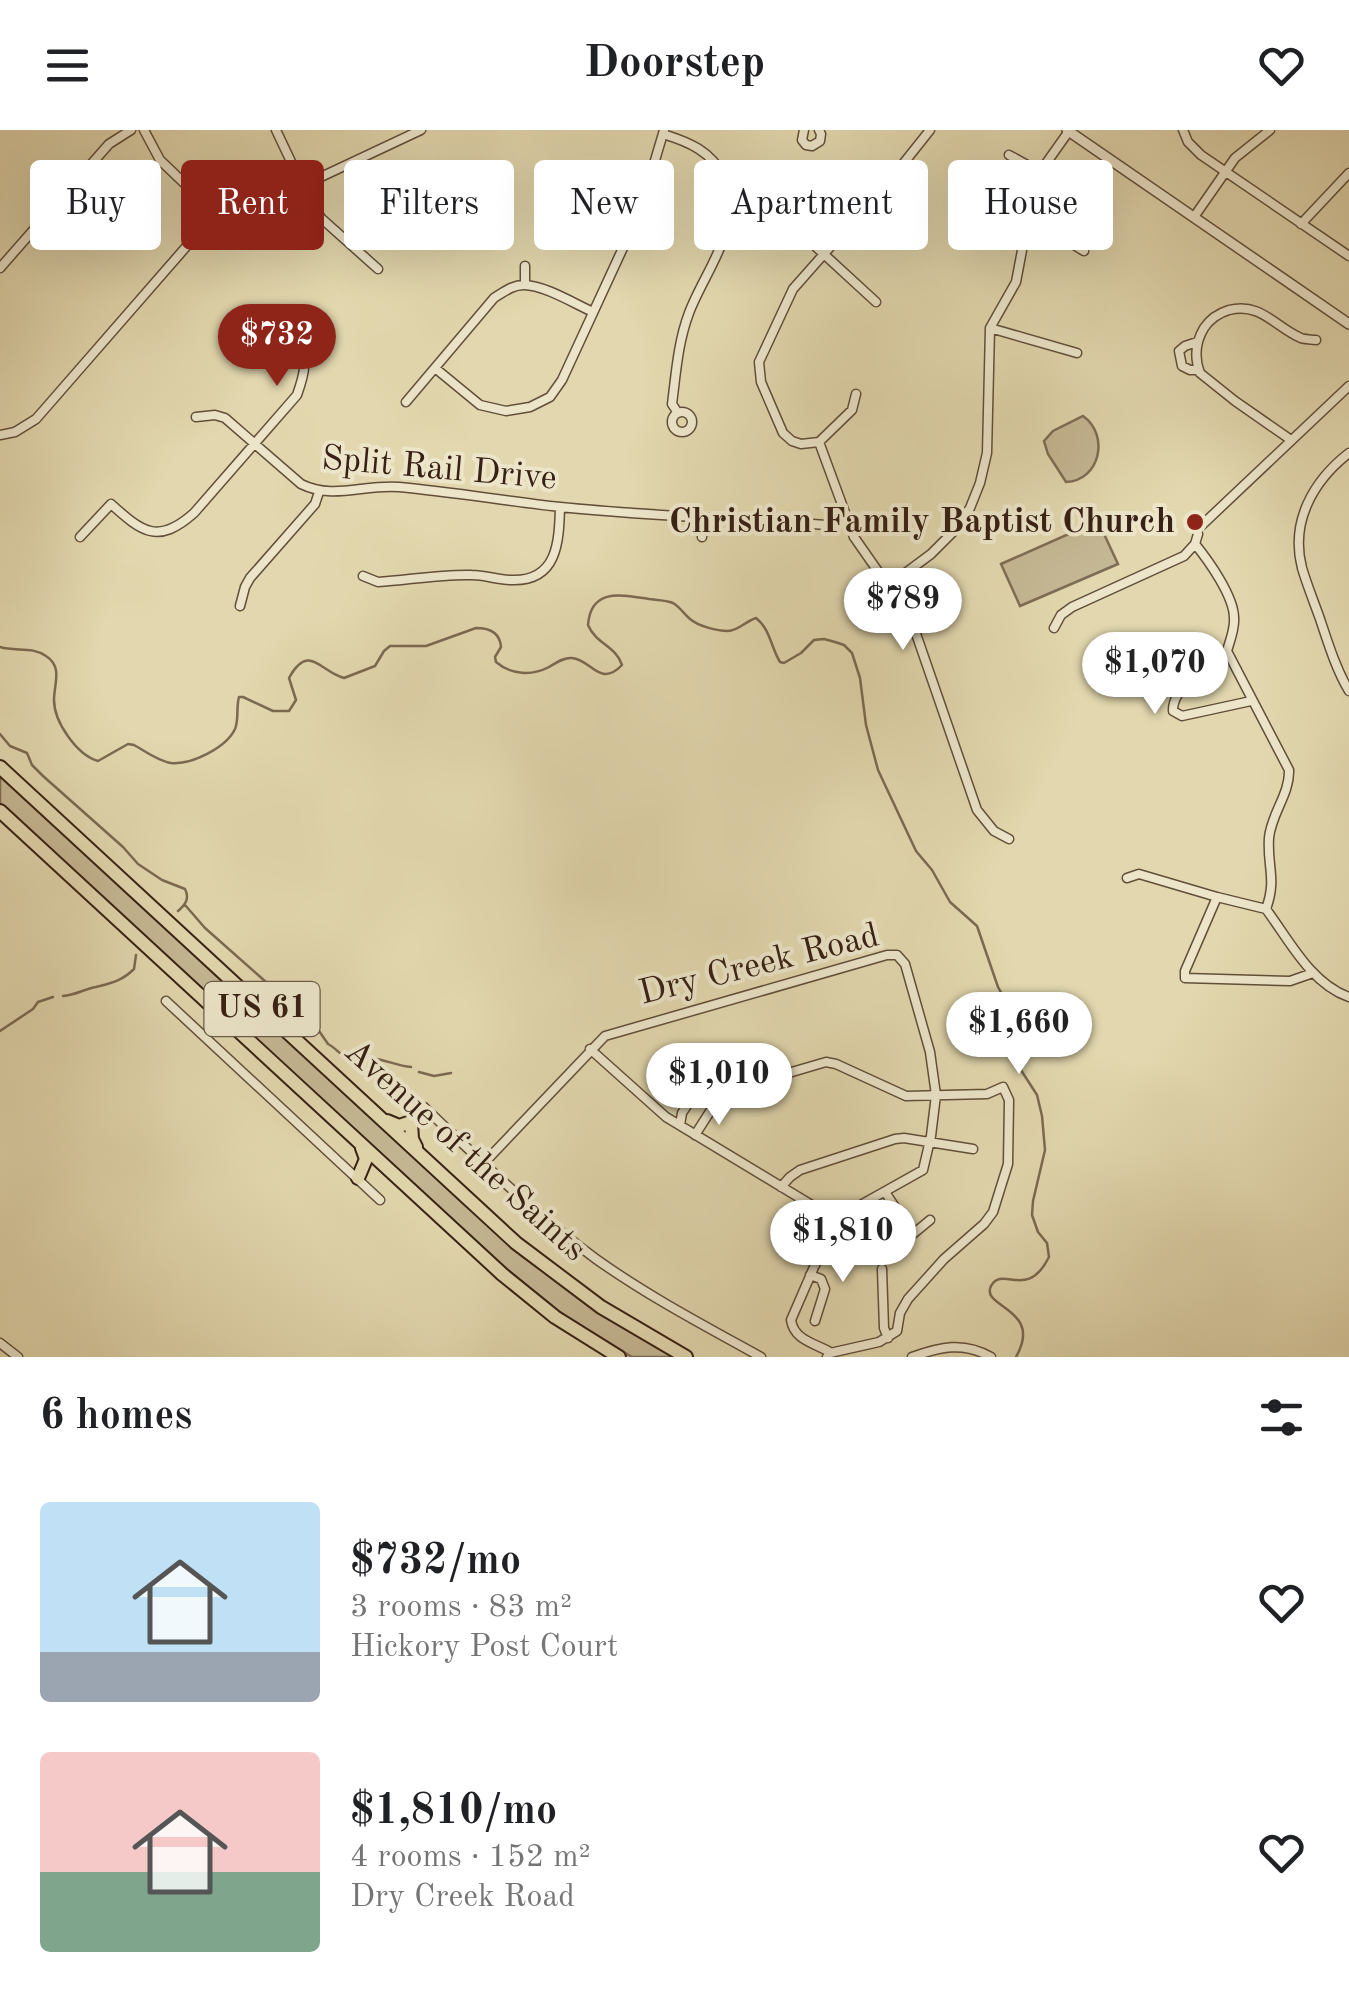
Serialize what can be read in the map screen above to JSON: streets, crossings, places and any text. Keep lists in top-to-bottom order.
{
  "streets": {
    "highway": ["US 61", "Avenue of the Saints"],
    "street": ["Split Rail Drive", "Dry Creek Road"]
  },
  "places": ["Christian Family Baptist Church"],
  "page": {
    "header": "Doorstep",
    "chip": [
      "Buy",
      "Rent",
      "Filters",
      "New",
      "Apartment",
      "House"
    ],
    "price": [
      "$732",
      "$789",
      "$1,070",
      "$1,660",
      "$1,010",
      "$1,810"
    ],
    "heading": "6 homes",
    "list": [
      {
        "name": "$732/mo",
        "note": "3 rooms · 83 m² · Hickory Post Court"
      },
      {
        "name": "$1,810/mo",
        "note": "4 rooms · 152 m² · Dry Creek Road"
      }
    ]
  }
}
